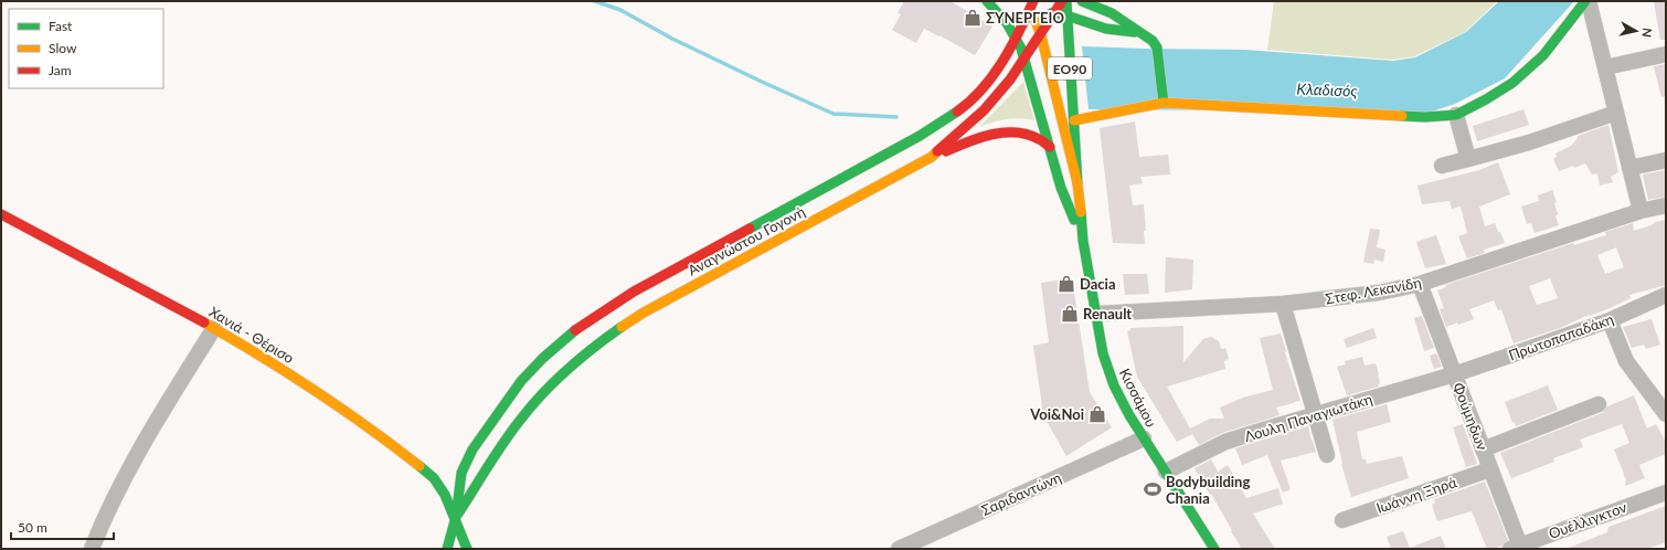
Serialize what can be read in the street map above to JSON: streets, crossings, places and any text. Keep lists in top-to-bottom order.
{
  "streets": {
    "main road": [
      "ΕΟ90",
      "Αναγνώστου Γογονή",
      "Χανιά - Θέρισο",
      "Κισσάμου"
    ],
    "street": [
      "Στεφ. Λεκανίδη",
      "Πρωτοπαπαδάκη",
      "Φούμηδων",
      "Λουλη Παναγιωτάκη",
      "Σαριδαντώνη",
      "Ιωάννη Ξηρά",
      "Ουέλλιγκτον"
    ]
  },
  "crossings": [
    ["ΕΟ90", "Κισσάμου"],
    ["Αναγνώστου Γογονή", "Χανιά - Θέρισο"],
    ["Αναγνώστου Γογονή", "Κισσάμου"],
    ["Στεφ. Λεκανίδη", "Κισσάμου"],
    ["Στεφ. Λεκανίδη", "Φούμηδων"],
    ["Πρωτοπαπαδάκη", "Φούμηδων"],
    ["Πρωτοπαπαδάκη", "Λουλη Παναγιωτάκη"],
    ["Κισσάμου", "Λουλη Παναγιωτάκη"],
    ["Κισσάμου", "Σαριδαντώνη"],
    ["Φούμηδων", "Λουλη Παναγιωτάκη"],
    ["Φούμηδων", "Ιωάννη Ξηρά"],
    ["Φούμηδων", "Ουέλλιγκτον"]
  ],
  "water": ["Κλαδισός"],
  "places": {
    "shop": [
      "ΣΥΝΕΡΓΕΙΟ",
      "Dacia",
      "Renault",
      "Voi&Noi"
    ],
    "sports": ["Bodybuilding Chania"]
  },
  "legend": ["Fast", "Slow", "Jam"],
  "scale_bar": "50 m",
  "north": "right"
}
